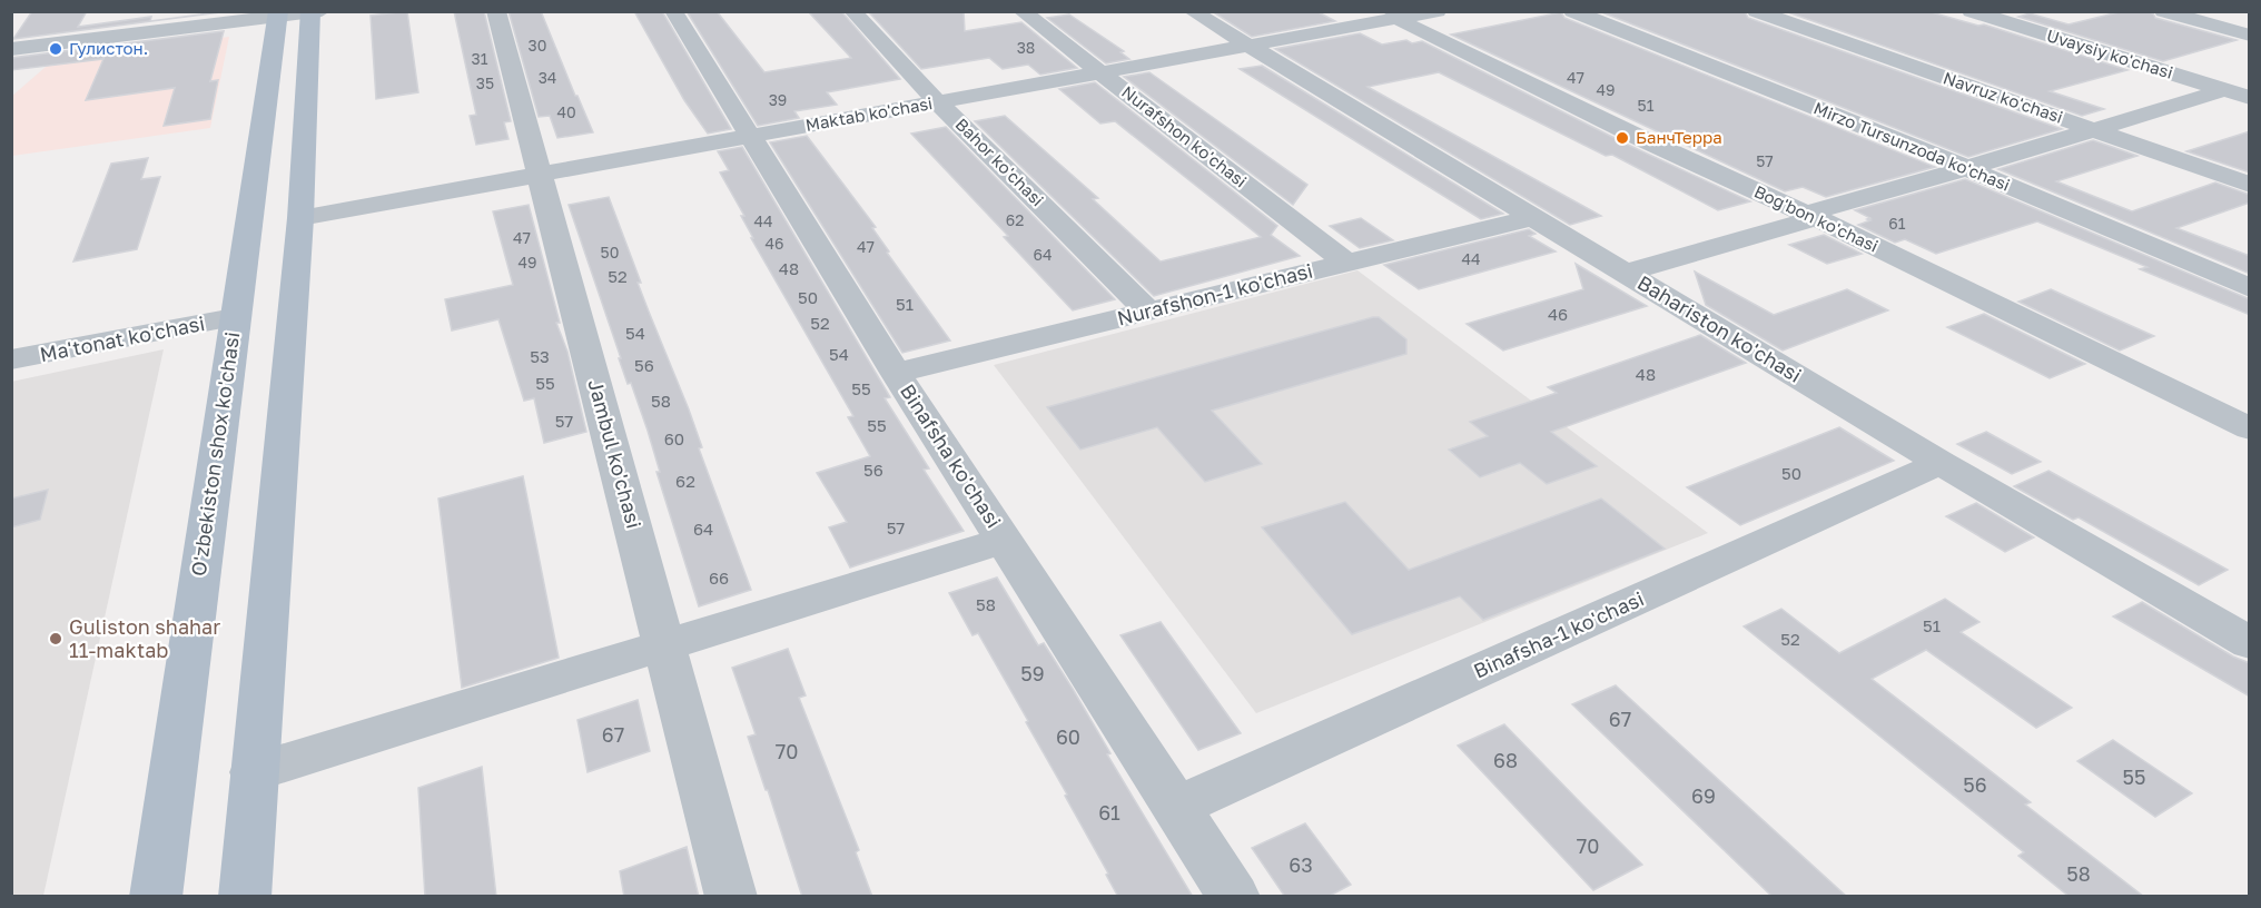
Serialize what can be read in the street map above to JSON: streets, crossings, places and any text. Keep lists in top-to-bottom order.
{
  "streets": {
    "main road": ["O'zbekiston shox ko'chasi"],
    "street": [
      "Uvaysiy ko'chasi",
      "Navruz ko'chasi",
      "Maktab ko'chasi",
      "Nurafshon ko'chasi",
      "Mirzo Tursunzoda ko'chasi",
      "Bahor ko'chasi",
      "Bog'bon ko'chasi",
      "Nurafshon-1 ko'chasi",
      "Bahariston ko'chasi",
      "Ma'tonat ko'chasi",
      "Jambul ko'chasi",
      "Binafsha ko'chasi",
      "Binafsha-1 ko'chasi"
    ]
  },
  "crossings": [
    ["Maktab ko'chasi", "Nurafshon ko'chasi"],
    ["Maktab ko'chasi", "Bahor ko'chasi"],
    ["Maktab ko'chasi", "Bog'bon ko'chasi"],
    ["Maktab ko'chasi", "Bahariston ko'chasi"],
    ["Maktab ko'chasi", "Jambul ko'chasi"],
    ["Maktab ko'chasi", "Binafsha ko'chasi"],
    ["Nurafshon ko'chasi", "Nurafshon-1 ko'chasi"],
    ["Bahor ko'chasi", "Nurafshon-1 ko'chasi"],
    ["Nurafshon-1 ko'chasi", "Bahariston ko'chasi"],
    ["Nurafshon-1 ko'chasi", "Binafsha ko'chasi"],
    ["Bahariston ko'chasi", "Binafsha-1 ko'chasi"],
    ["Ma'tonat ko'chasi", "O'zbekiston shox ko'chasi"],
    ["Binafsha ko'chasi", "Binafsha-1 ko'chasi"]
  ],
  "places": ["Гулистон.", "БанчТерра", "Guliston shahar 11-maktab"],
  "house_numbers": [
    "30",
    "38",
    "31",
    "34",
    "47",
    "35",
    "49",
    "39",
    "51",
    "40",
    "57",
    "62",
    "44",
    "61",
    "47",
    "46",
    "47",
    "50",
    "64",
    "44",
    "49",
    "48",
    "52",
    "50",
    "51",
    "46",
    "52",
    "54",
    "54",
    "53",
    "56",
    "48",
    "55",
    "55",
    "58",
    "57",
    "55",
    "60",
    "56",
    "50",
    "62",
    "57",
    "64",
    "66",
    "58",
    "51",
    "52",
    "59",
    "67",
    "67",
    "60",
    "70",
    "68",
    "55",
    "56",
    "69",
    "61",
    "70",
    "63",
    "58"
  ]
}
